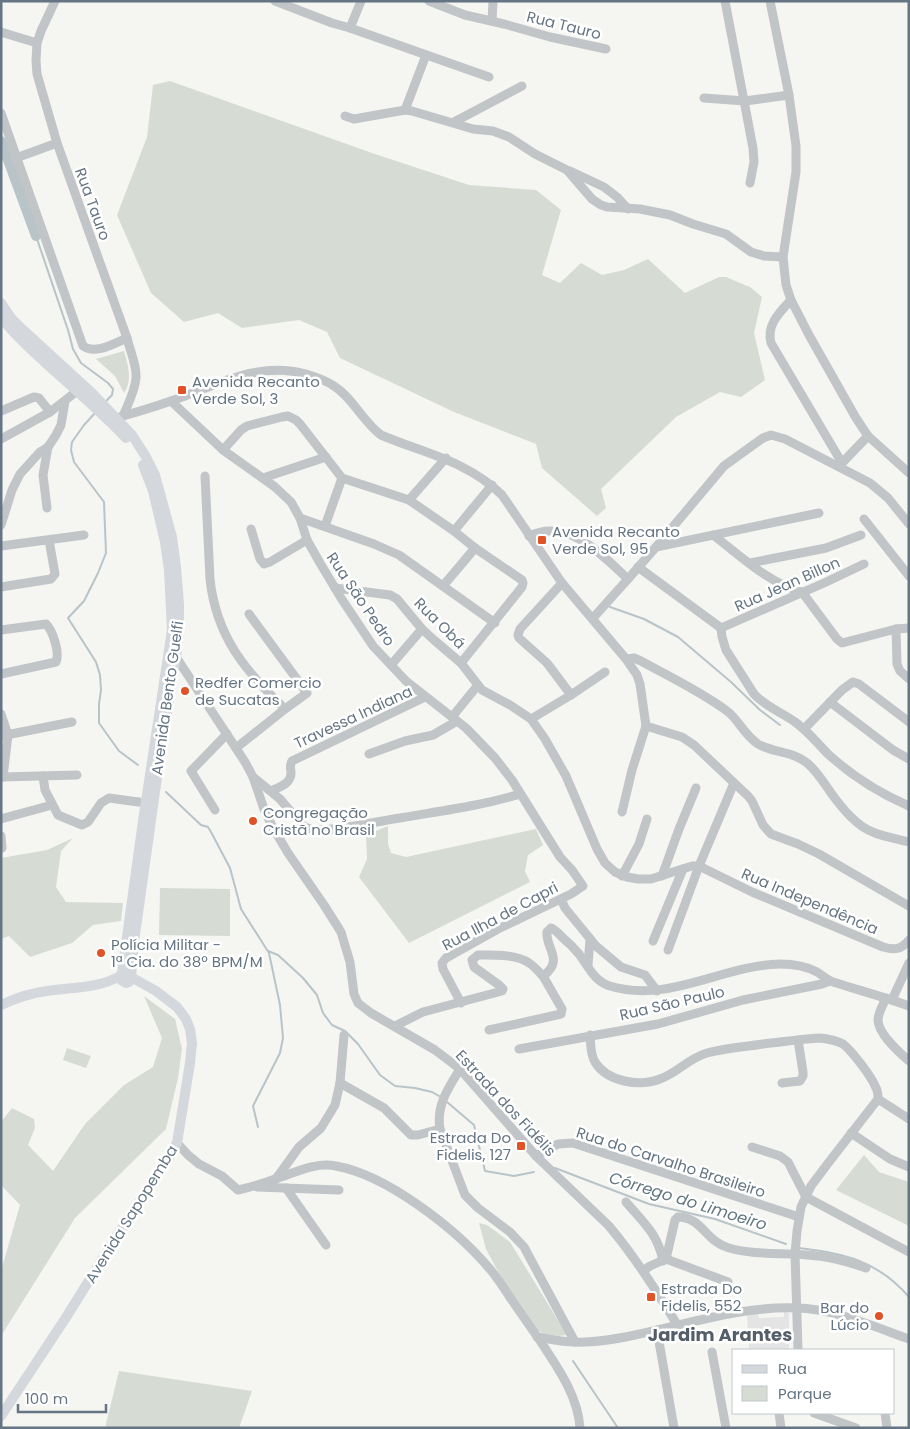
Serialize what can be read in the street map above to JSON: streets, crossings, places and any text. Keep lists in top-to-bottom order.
{
  "streets": {
    "main road": ["Avenida Bento Guelfi", "Avenida Sapopemba"],
    "street": [
      "Rua Tauro",
      "Rua Jean Billon",
      "Rua São Pedro",
      "Rua Obá",
      "Travessa Indiana",
      "Rua Independência",
      "Rua Ilha de Capri",
      "Rua São Paulo",
      "Estrada dos Fidélis",
      "Rua do Carvalho Brasileiro"
    ]
  },
  "crossings": [
    ["Rua Tauro", "Avenida Bento Guelfi"],
    ["Rua São Pedro", "Rua Obá"],
    ["Rua São Pedro", "Travessa Indiana"],
    ["Rua São Pedro", "Rua Ilha de Capri"],
    ["Avenida Bento Guelfi", "Estrada dos Fidélis"],
    ["Avenida Bento Guelfi", "Avenida Sapopemba"],
    ["Estrada dos Fidélis", "Rua do Carvalho Brasileiro"]
  ],
  "districts": ["Jardim Arantes"],
  "water": ["Córrego do Limoeiro"],
  "places": {
    "transit": [
      "Avenida Recanto Verde Sol, 3",
      "Avenida Recanto Verde Sol, 95",
      "Estrada Do Fidelis, 127",
      "Estrada Do Fidelis, 552"
    ],
    "other": [
      "Redfer Comercio de Sucatas",
      "Congregação Cristã no Brasil",
      "Polícia Militar - 1ª Cia. do 38º BPM/M",
      "Bar do Lúcio"
    ]
  },
  "legend": ["Rua", "Parque"],
  "scale_bar": "100 m"
}
